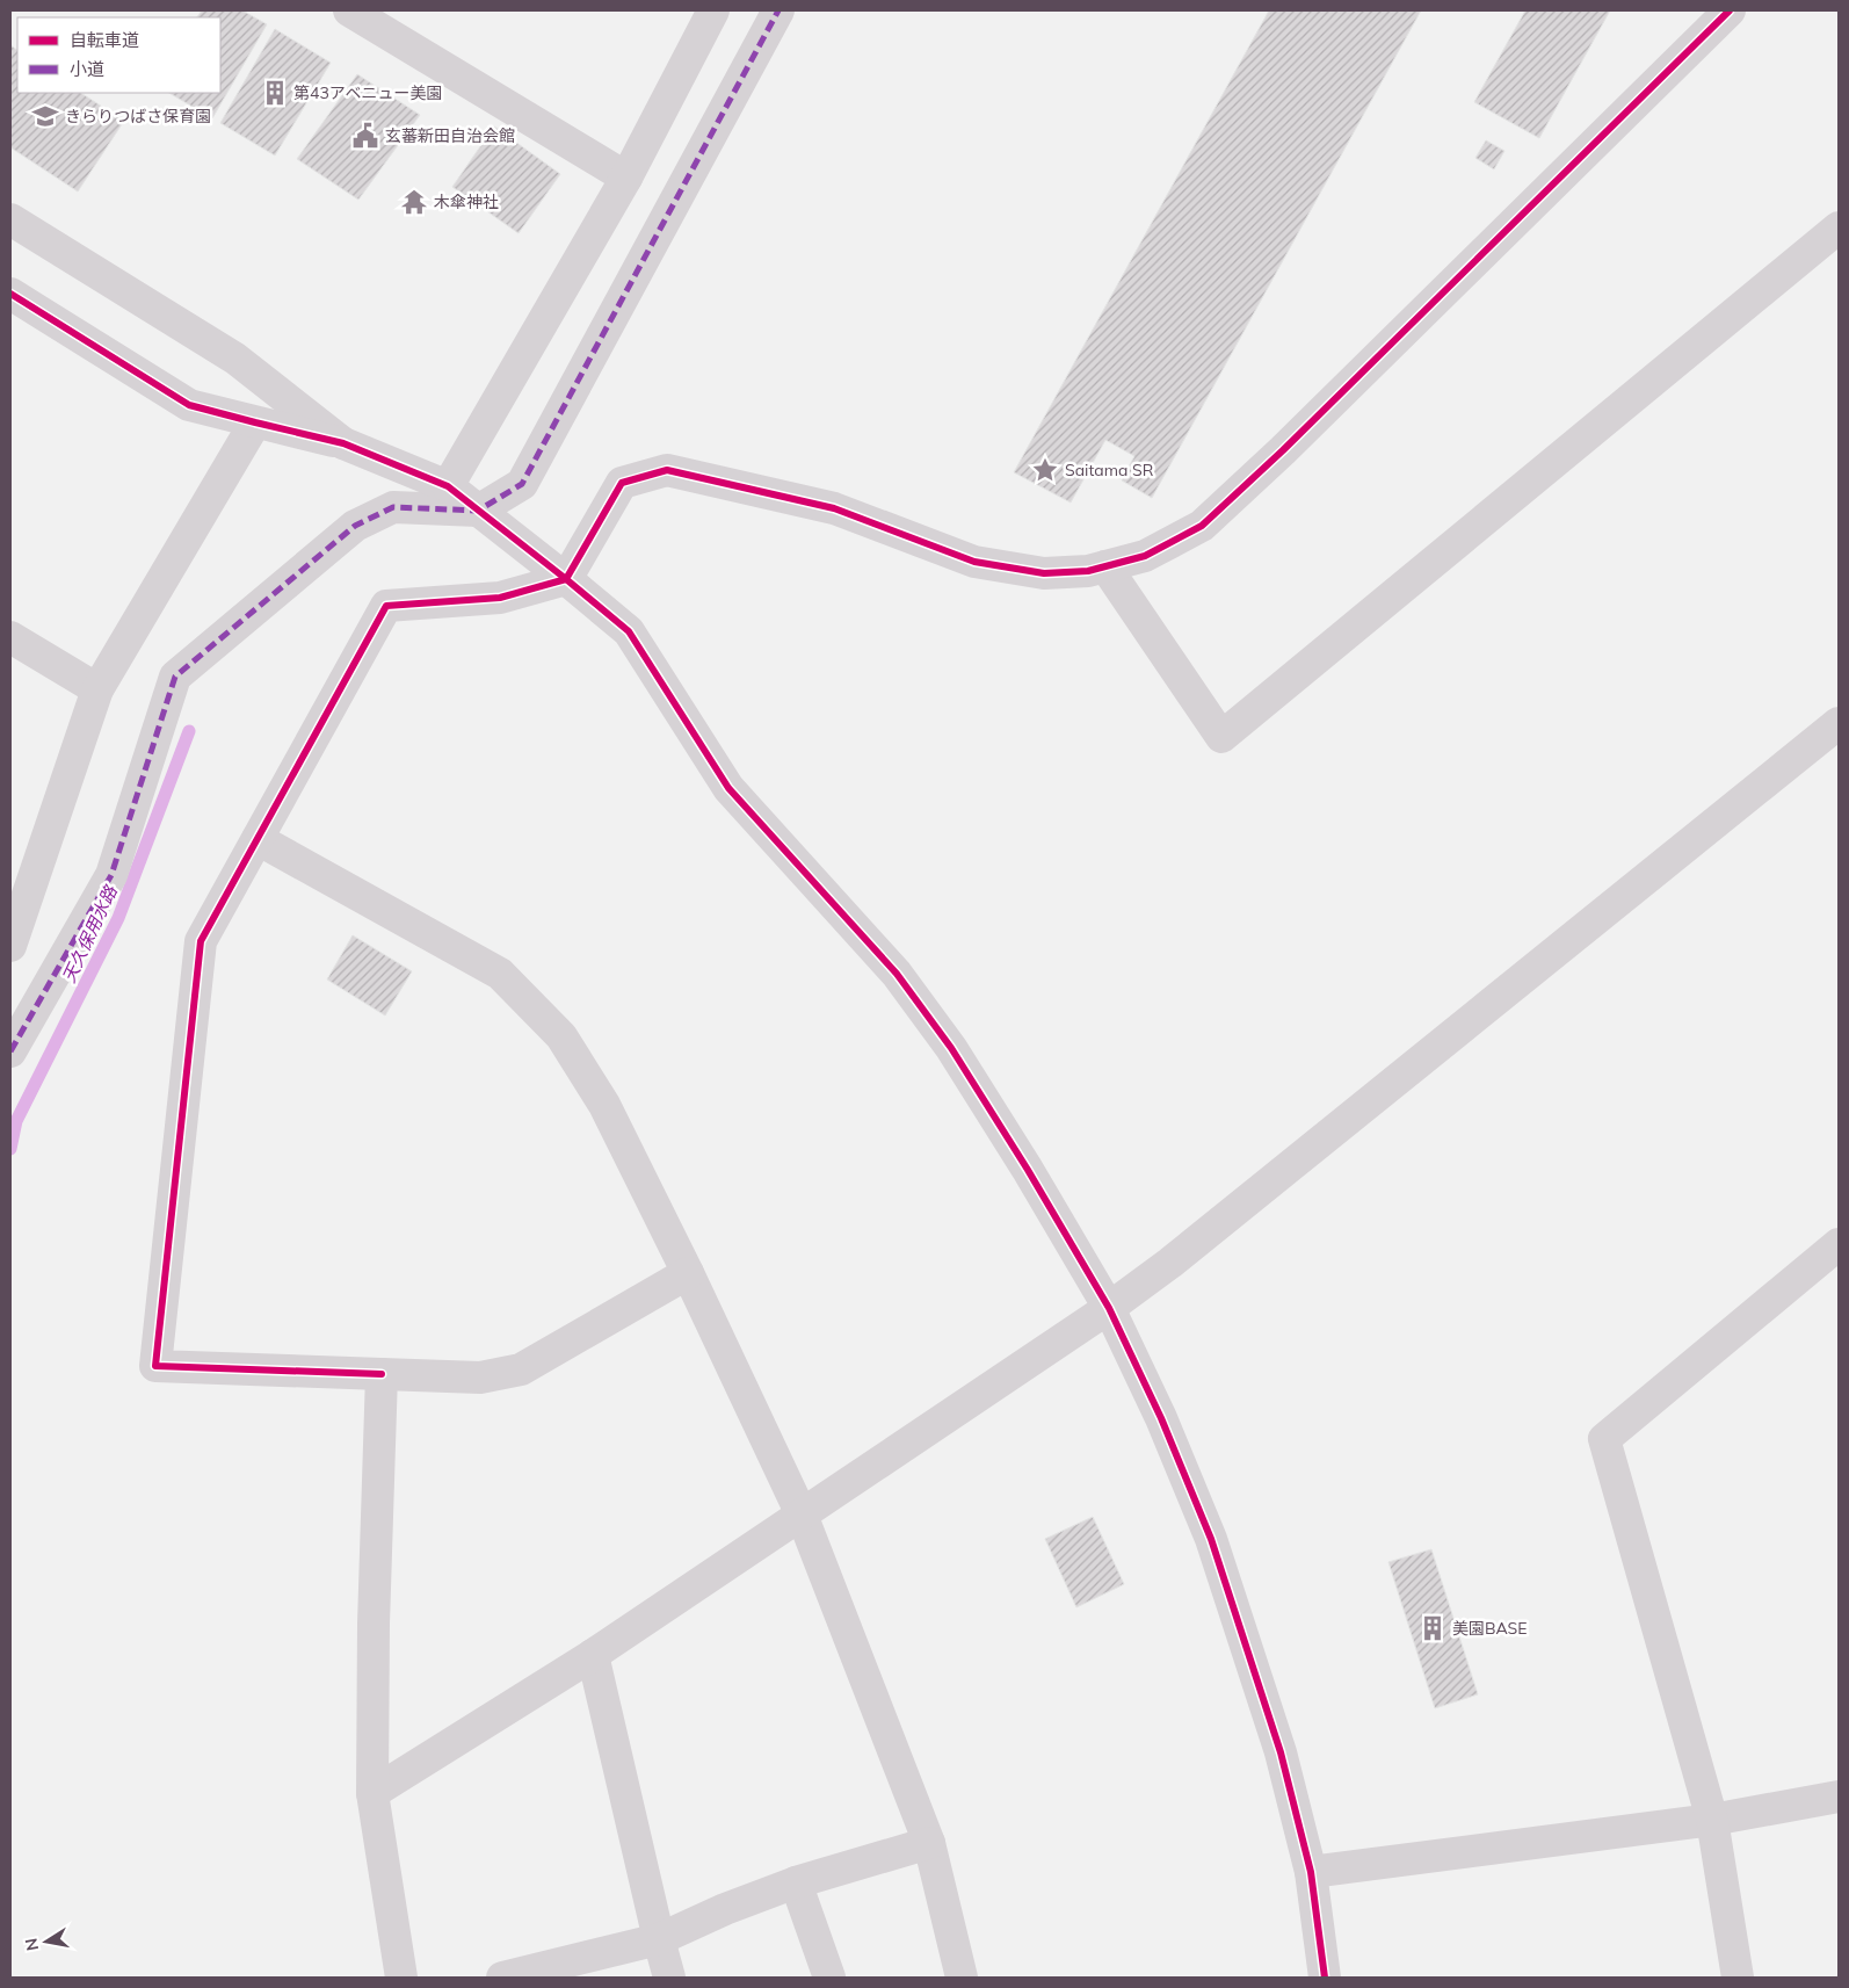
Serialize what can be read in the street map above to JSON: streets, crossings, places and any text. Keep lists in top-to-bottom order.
{
  "water": ["天久保用水路"],
  "places": {
    "building": ["第43アベニュー美園", "美園BASE"],
    "school or university": ["きらりつばさ保育園"],
    "public building": ["玄蕃新田自治会館"],
    "temple": ["木傘神社"],
    "place": ["Saitama SR"]
  },
  "legend": ["自転車道", "小道"],
  "north": "left"
}
